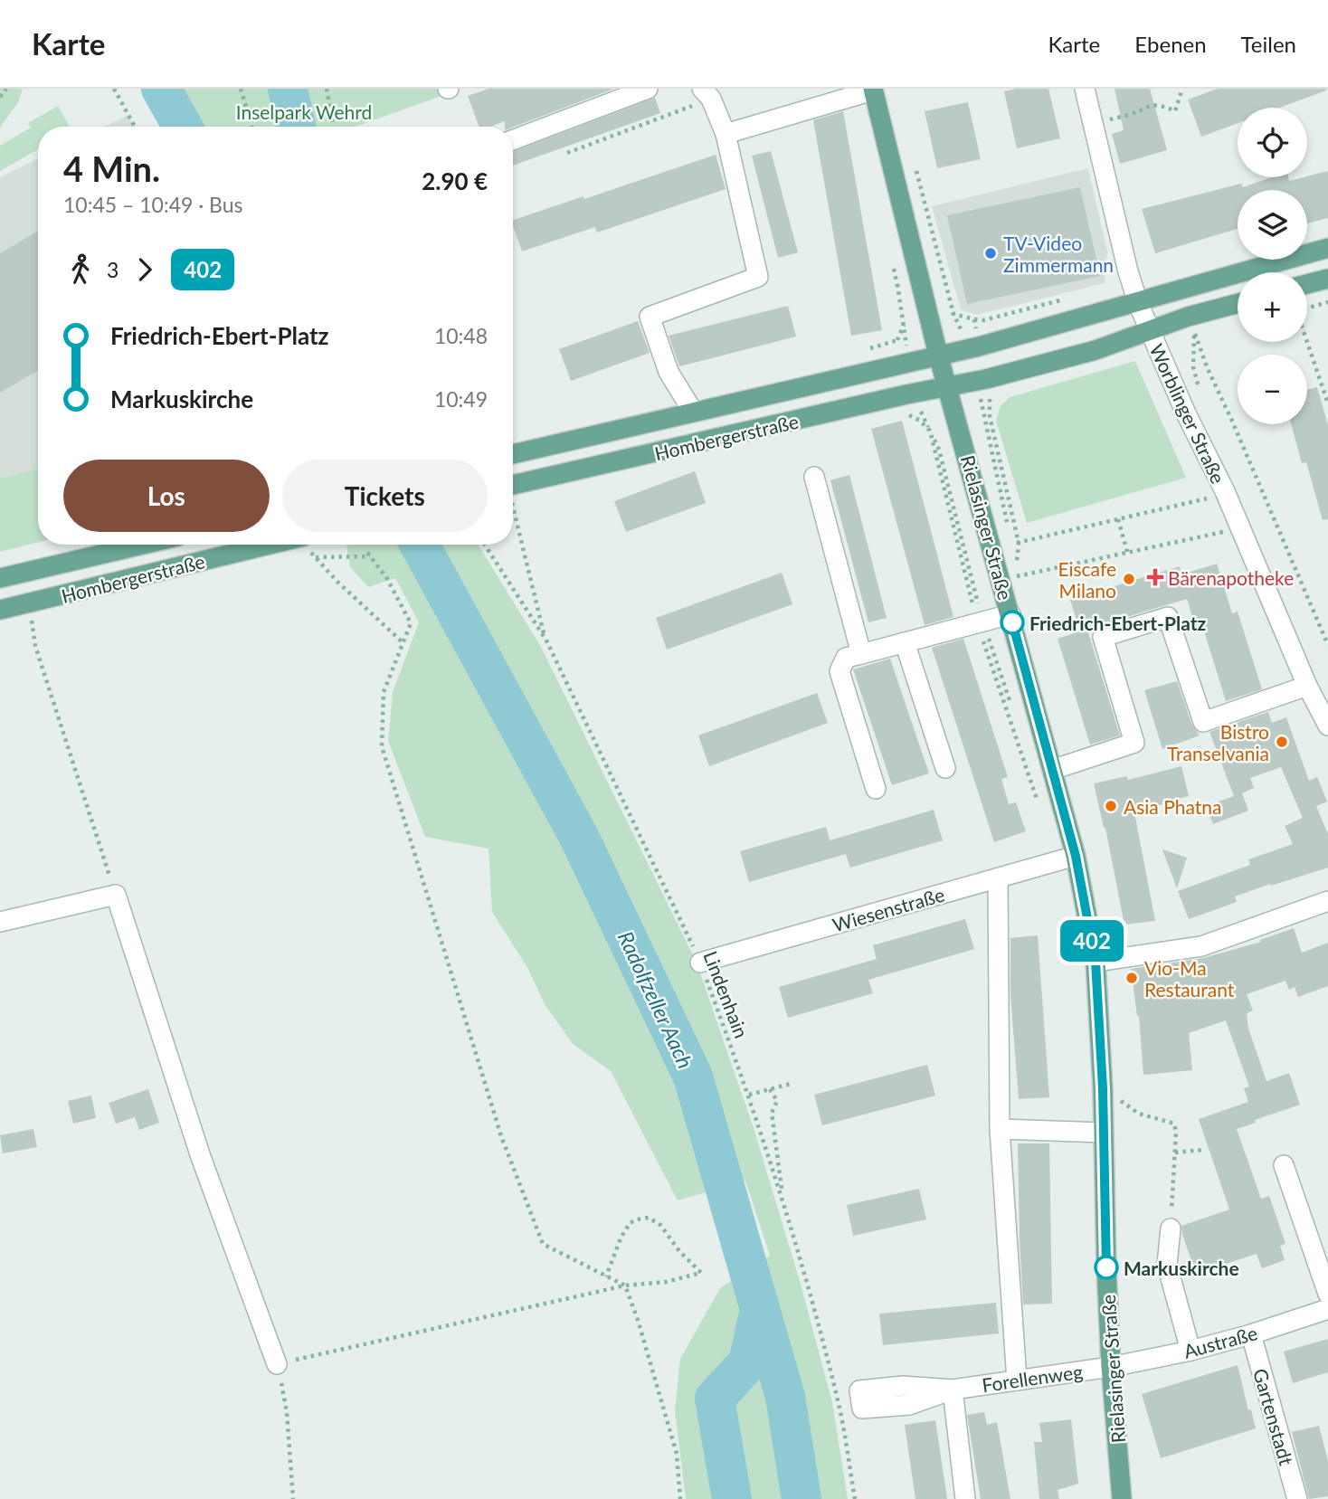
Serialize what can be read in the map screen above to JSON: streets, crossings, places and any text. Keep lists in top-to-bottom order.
{
  "streets": {
    "main road": ["Hombergerstraße", "Rielasinger Straße"],
    "street": [
      "Worblinger Straße",
      "Wiesenstraße",
      "Austraße",
      "Forellenweg",
      "Gartenstadt"
    ],
    "path": ["Lindenhain"]
  },
  "crossings": [
    ["Hombergerstraße", "Rielasinger Straße"],
    ["Rielasinger Straße", "Wiesenstraße"],
    ["Rielasinger Straße", "Austraße"],
    ["Rielasinger Straße", "Forellenweg"],
    ["Wiesenstraße", "Lindenhain"],
    ["Austraße", "Forellenweg"],
    ["Austraße", "Gartenstadt"]
  ],
  "water": ["Radolfzeller Aach"],
  "parks": ["Inselpark Wehrd"],
  "places": {
    "other": [
      "TV-Video Zimmermann",
      "Eiscafe Milano",
      "Friedrich-Ebert-Platz",
      "Bistro Transelvania",
      "Asia Phatna",
      "Vio-Ma Restaurant",
      "Markuskirche"
    ],
    "health": ["Bärenapotheke"]
  },
  "lines": ["bus line 402"],
  "page": {
    "header": "Karte",
    "nav": ["Karte", "Ebenen", "Teilen"],
    "on_map": "402",
    "map_buttons": ["+", "−"],
    "heading": ["4 Min.", "10:45 – 10:49 · Bus", "2.90 €"],
    "legs": ["3", "402"],
    "list": [
      {
        "name": "Friedrich-Ebert-Platz",
        "value": "10:48"
      },
      {
        "name": "Markuskirche",
        "value": "10:49"
      }
    ],
    "buttons": ["Los", "Tickets"]
  }
}
